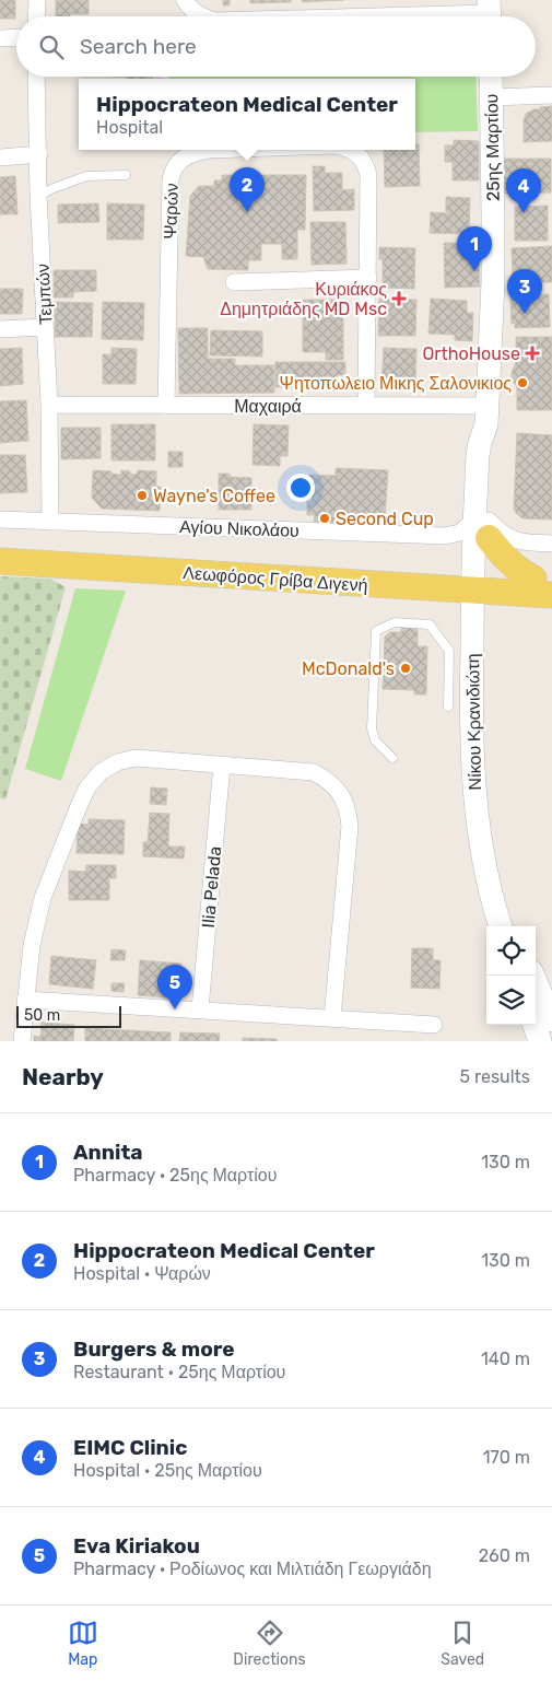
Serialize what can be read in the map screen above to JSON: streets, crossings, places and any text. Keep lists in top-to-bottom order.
{
  "streets": {
    "main road": ["25ης Μαρτίου", "Λεωφόρος Γρίβα Διγενή", "Νίκου Κρανιδιώτη"],
    "street": [
      "Ψαρών",
      "Τεμπών",
      "Μαχαιρά",
      "Αγίου Νικολάου",
      "Ilia Pelada"
    ]
  },
  "crossings": [
    ["25ης Μαρτίου", "Μαχαιρά"],
    ["25ης Μαρτίου", "Αγίου Νικολάου"],
    ["25ης Μαρτίου", "Λεωφόρος Γρίβα Διγενή"],
    ["25ης Μαρτίου", "Νίκου Κρανιδιώτη"],
    ["Ψαρών", "Μαχαιρά"],
    ["Τεμπών", "Μαχαιρά"],
    ["Τεμπών", "Αγίου Νικολάου"],
    ["Λεωφόρος Γρίβα Διγενή", "Νίκου Κρανιδιώτη"]
  ],
  "places": {
    "health": ["Κυριάκος Δημητριάδης MD Msc", "OrthoHouse"],
    "other": [
      "Ψητοπωλειο Μικης Σαλονικιος",
      "Wayne's Coffee",
      "Second Cup",
      "McDonald's"
    ]
  },
  "scale_bar": "50 m",
  "page": {
    "search": "Search here",
    "popup": ["Hippocrateon Medical Center", "Hospital"],
    "pins": [
      "2",
      "4",
      "1",
      "3",
      "5"
    ],
    "scale": "50 m",
    "heading": ["Nearby", "5 results"],
    "list": [
      {
        "mark": "1",
        "name": "Annita",
        "note": "Pharmacy · 25ης Μαρτίου",
        "value": "130 m"
      },
      {
        "mark": "2",
        "name": "Hippocrateon Medical Center",
        "note": "Hospital · Ψαρών",
        "value": "130 m"
      },
      {
        "mark": "3",
        "name": "Burgers & more",
        "note": "Restaurant · 25ης Μαρτίου",
        "value": "140 m"
      },
      {
        "mark": "4",
        "name": "EIMC Clinic",
        "note": "Hospital · 25ης Μαρτίου",
        "value": "170 m"
      },
      {
        "mark": "5",
        "name": "Eva Kiriakou",
        "note": "Pharmacy · Ροδίωνος και Μιλτιάδη Γεωργιάδη",
        "value": "260 m"
      }
    ],
    "nav": ["Map", "Directions", "Saved"]
  }
}
